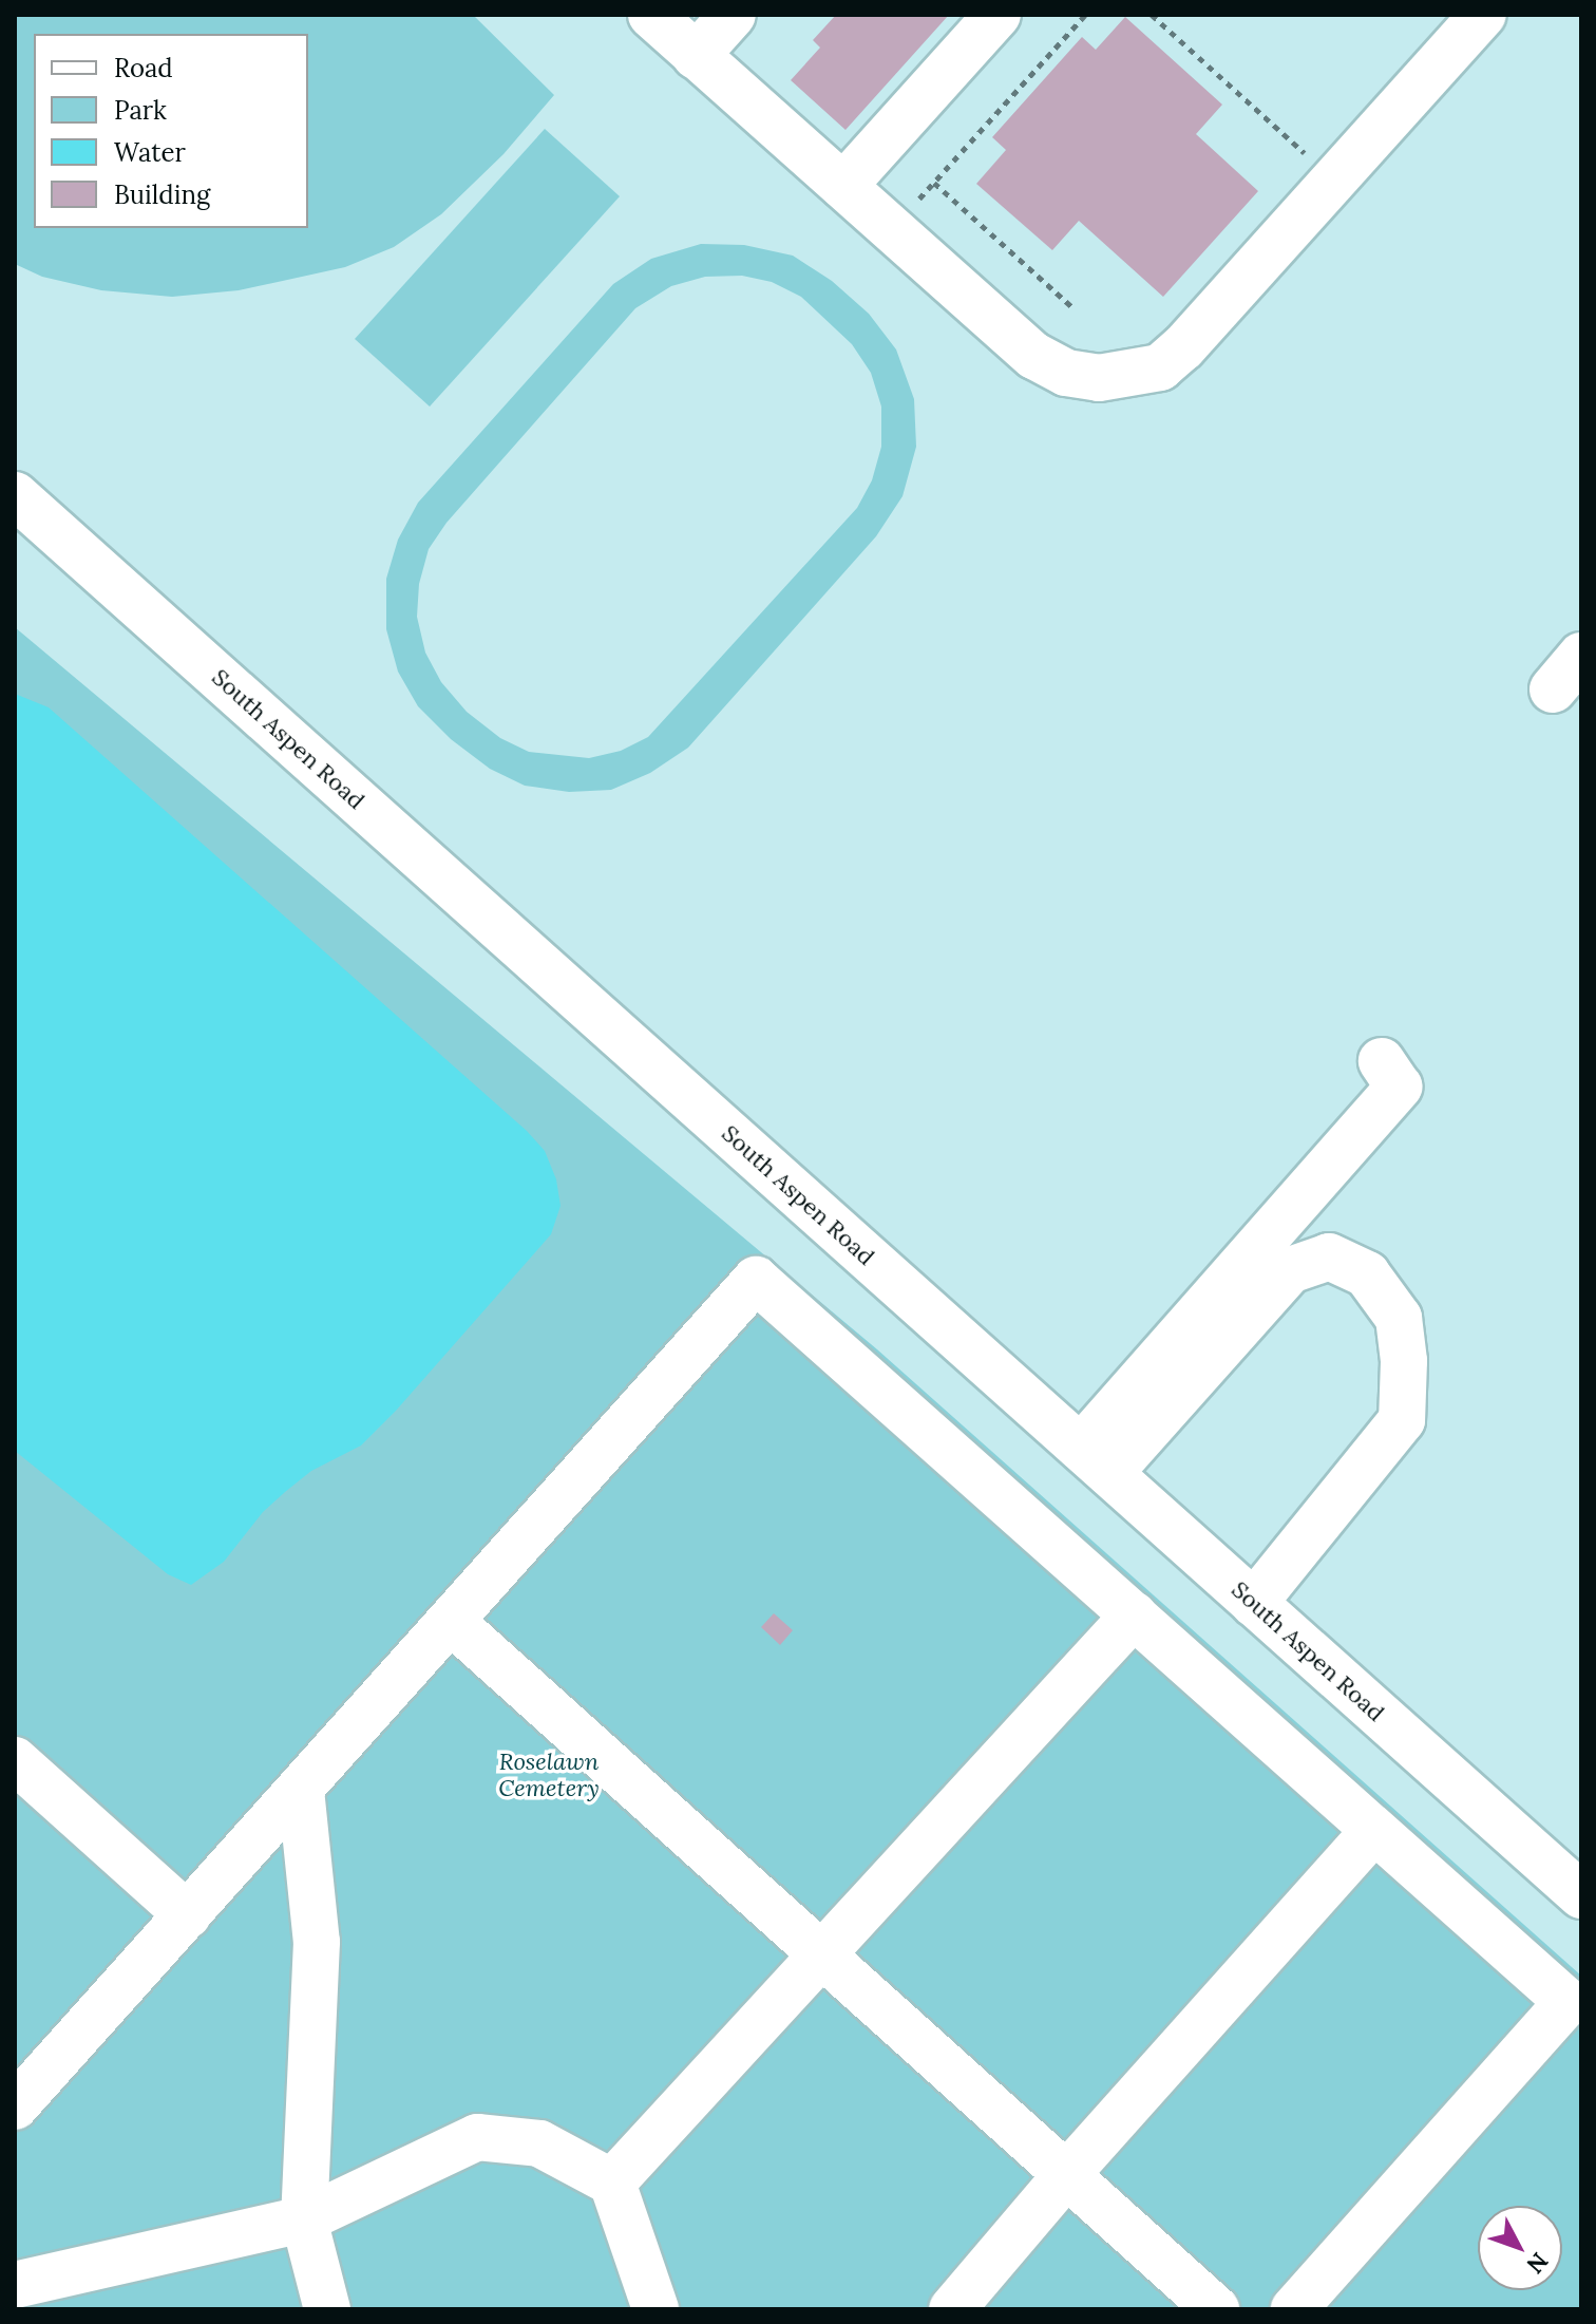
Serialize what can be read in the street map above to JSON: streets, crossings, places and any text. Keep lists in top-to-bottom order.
{
  "streets": {
    "street": ["South Aspen Road"]
  },
  "parks": ["Roselawn Cemetery"],
  "legend": [
    "Road",
    "Park",
    "Water",
    "Building"
  ],
  "north": "bottom right"
}
